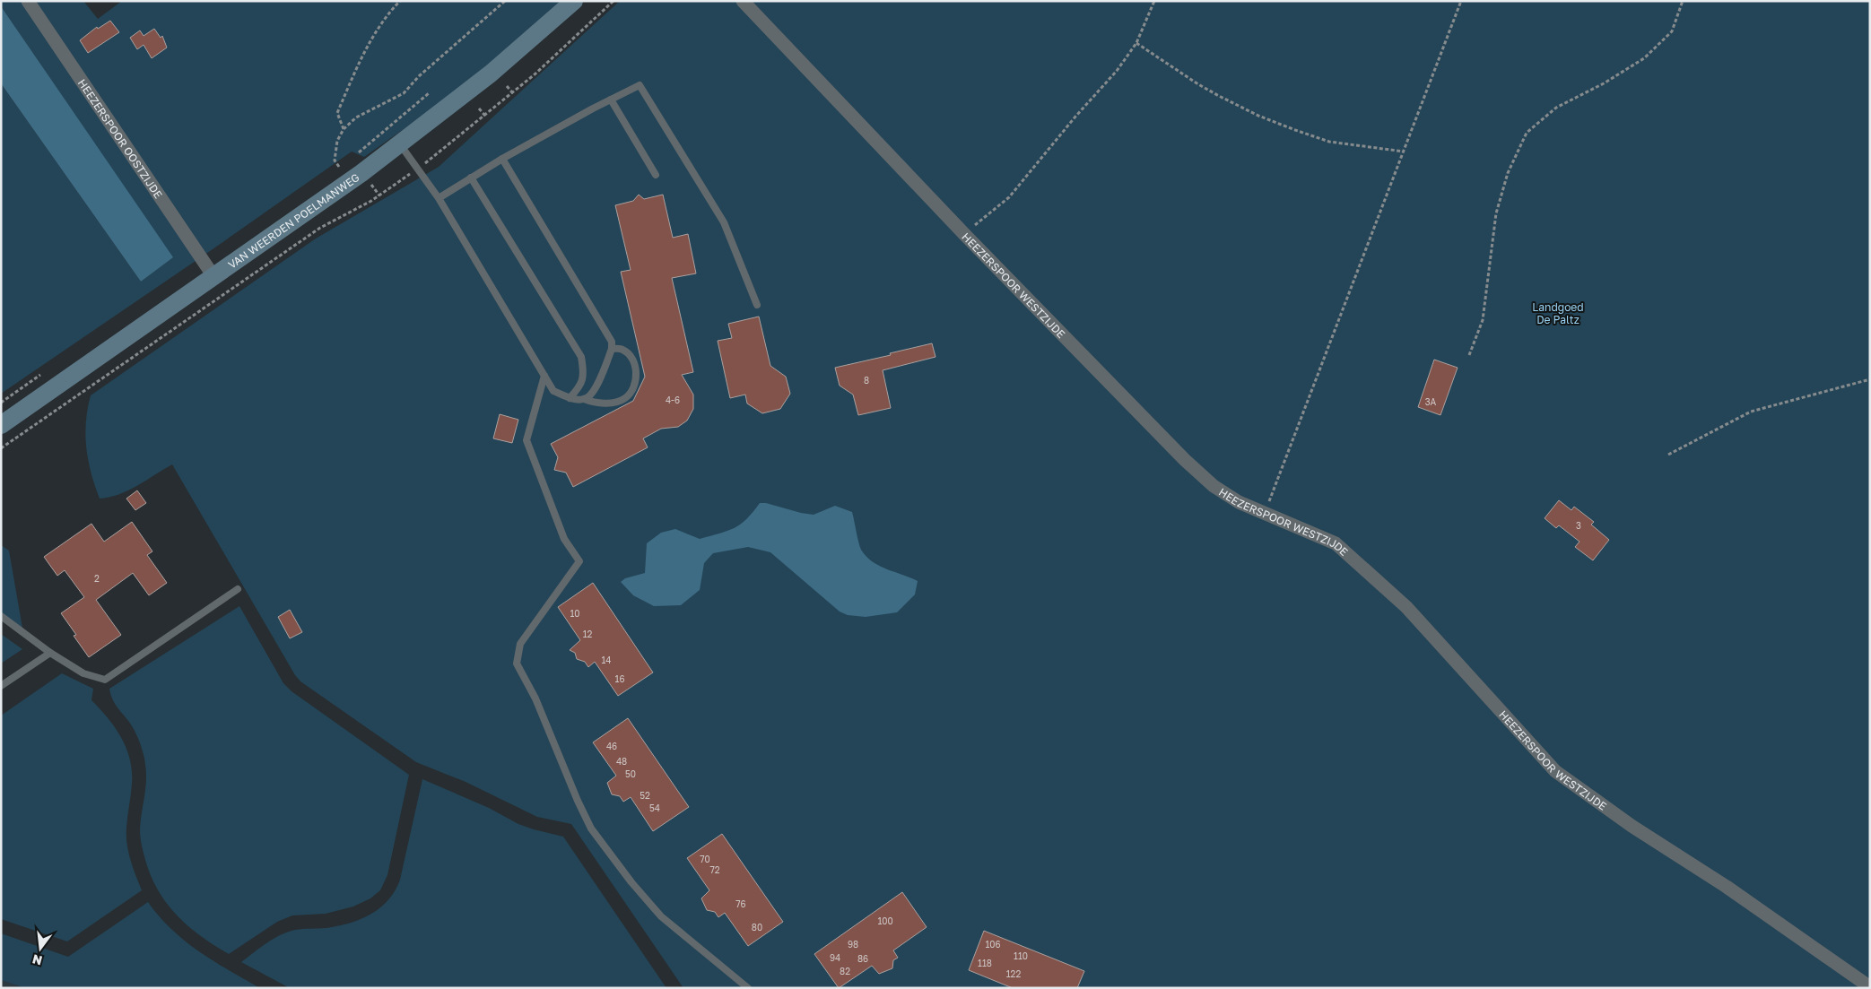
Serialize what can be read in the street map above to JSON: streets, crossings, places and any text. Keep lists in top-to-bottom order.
{
  "streets": {
    "main road": ["VAN WEERDEN POELMANWEG"],
    "street": ["HEEZERSPOOR OOSTZIJDE", "HEEZERSPOOR WESTZIJDE"]
  },
  "crossings": [
    ["HEEZERSPOOR OOSTZIJDE", "VAN WEERDEN POELMANWEG"]
  ],
  "parks": ["Landgoed De Paltz"],
  "house_numbers": [
    "8",
    "4-6",
    "3A",
    "3",
    "2",
    "10",
    "12",
    "14",
    "16",
    "46",
    "48",
    "50",
    "52",
    "54",
    "70",
    "72",
    "76",
    "100",
    "80",
    "98",
    "106",
    "110",
    "94",
    "86",
    "118",
    "82",
    "122"
  ],
  "north": "bottom"
}
